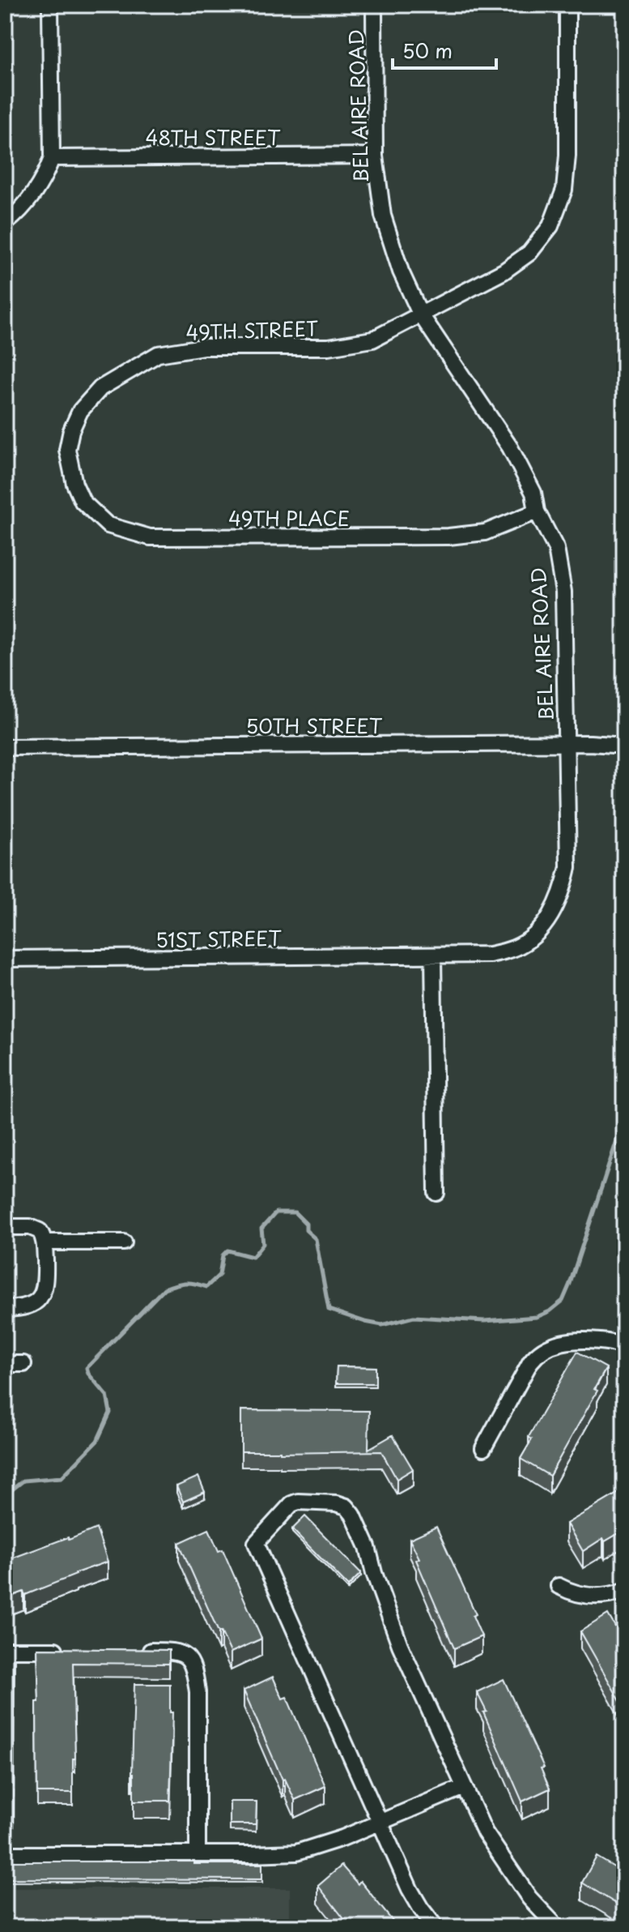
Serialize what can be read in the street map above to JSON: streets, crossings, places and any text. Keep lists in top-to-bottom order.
{
  "streets": {
    "street": [
      "BEL AIRE ROAD",
      "48TH STREET",
      "49TH STREET",
      "49TH PLACE",
      "50TH STREET",
      "51ST STREET"
    ]
  },
  "crossings": [
    ["BEL AIRE ROAD", "48TH STREET"],
    ["BEL AIRE ROAD", "49TH STREET"],
    ["BEL AIRE ROAD", "49TH PLACE"],
    ["BEL AIRE ROAD", "50TH STREET"],
    ["BEL AIRE ROAD", "51ST STREET"],
    ["49TH STREET", "49TH PLACE"]
  ],
  "scale_bar": "50 m"
}
